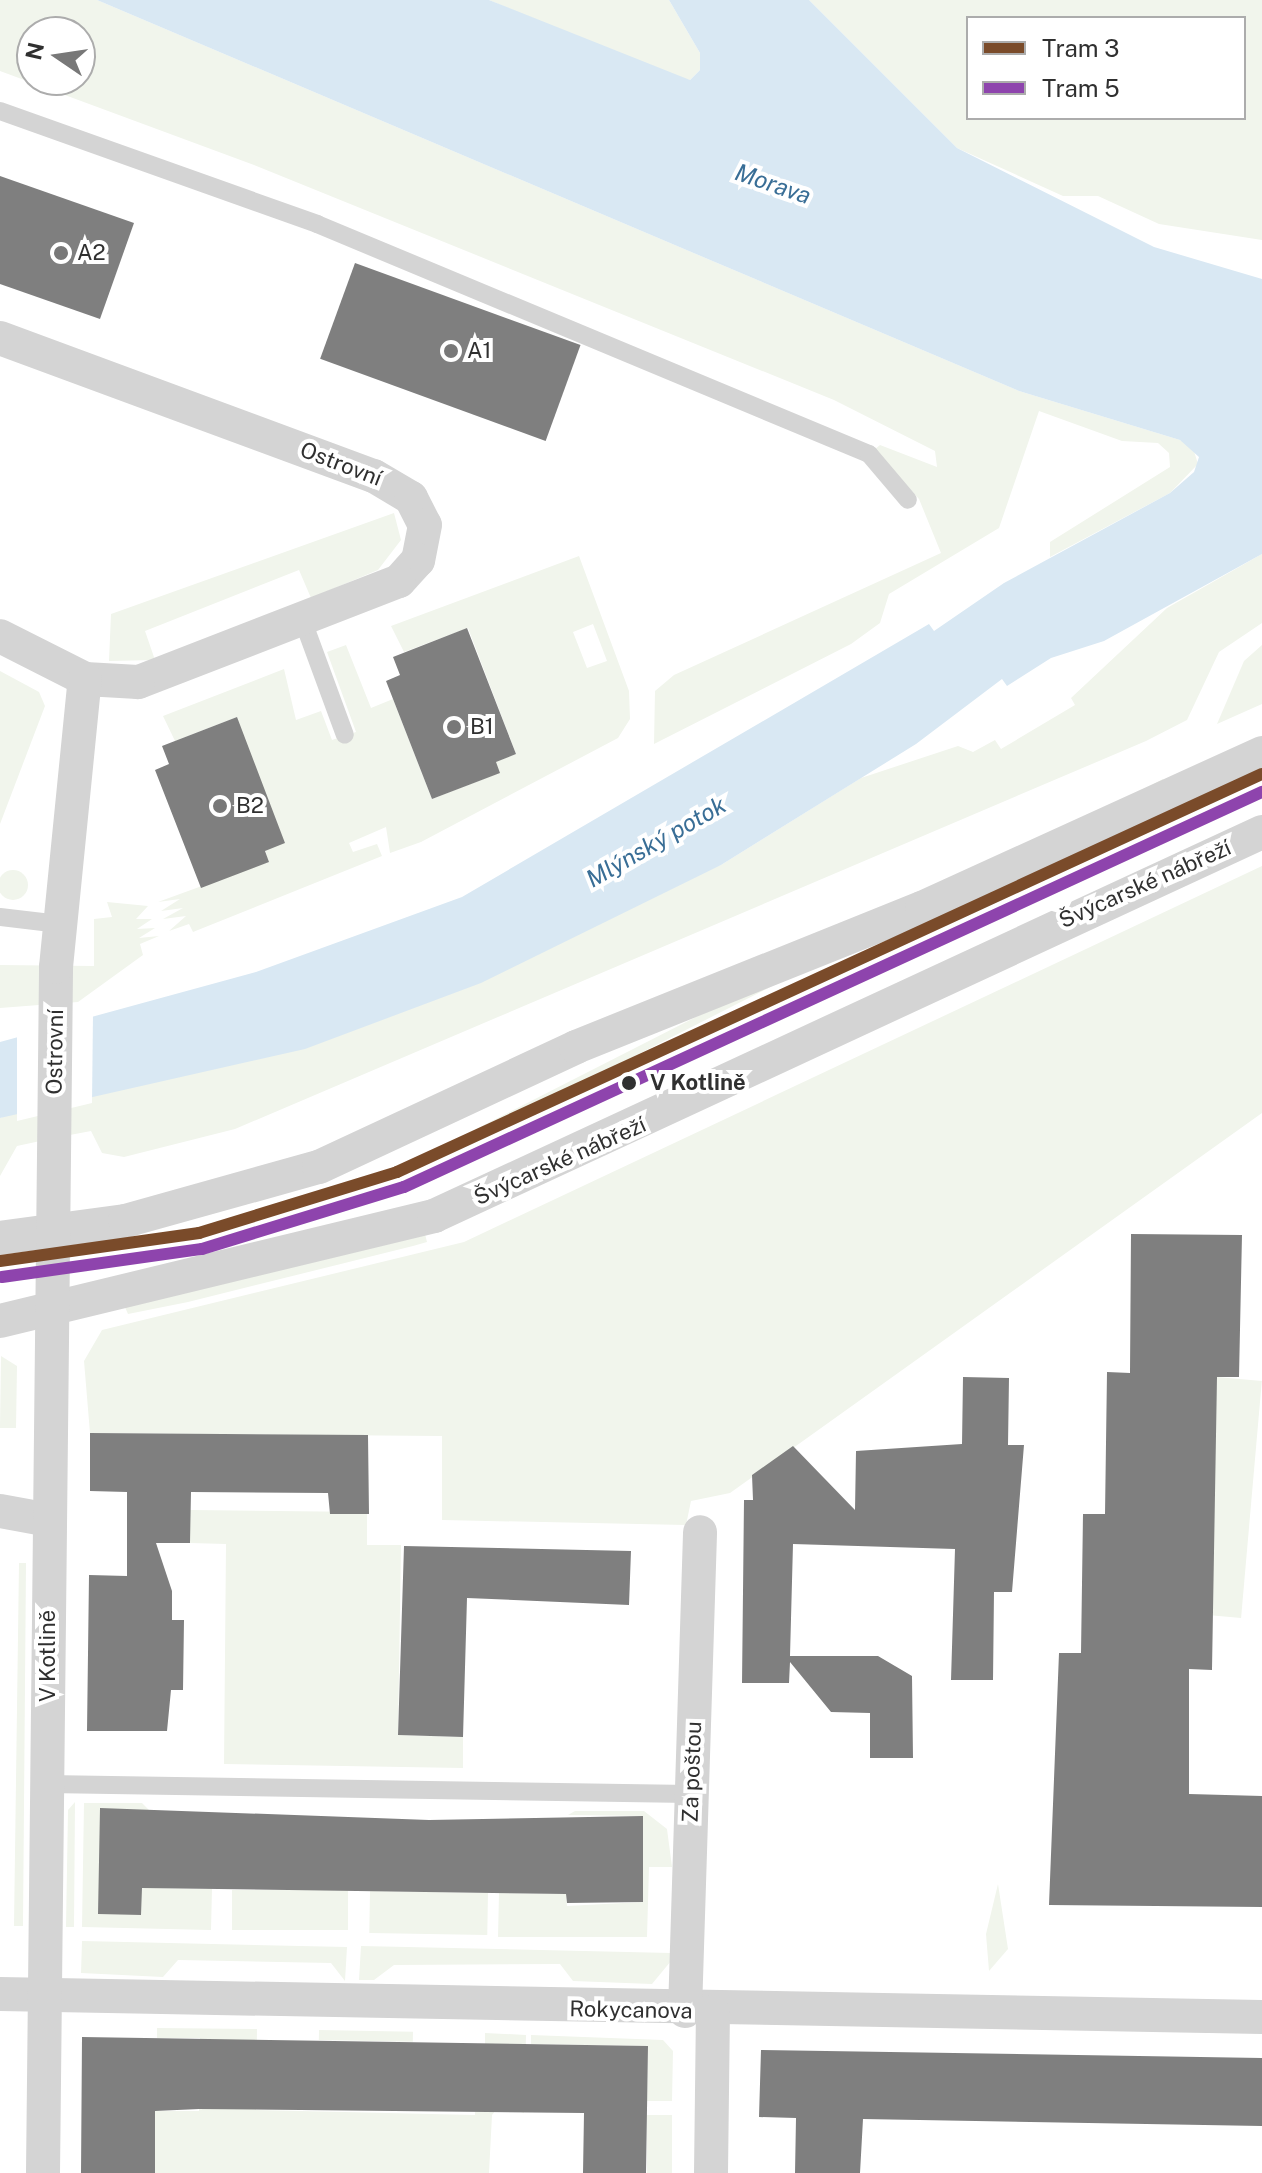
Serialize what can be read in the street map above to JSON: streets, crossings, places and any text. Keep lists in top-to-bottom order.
{
  "streets": {
    "street": [
      "Ostrovní",
      "Švýcarské nábřeží",
      "V Kotlině",
      "Za poštou",
      "Rokycanova"
    ]
  },
  "crossings": [
    ["Ostrovní", "V Kotlině"],
    ["Švýcarské nábřeží", "V Kotlině"],
    ["V Kotlině", "Rokycanova"],
    ["Za poštou", "Rokycanova"]
  ],
  "water": ["Morava", "Mlýnský potok"],
  "places": [
    "A2",
    "A1",
    "B1",
    "B2",
    "V Kotlině"
  ],
  "lines": ["tram line 3", "tram line 5"],
  "legend": ["Tram 3", "Tram 5"],
  "north": "left"
}
